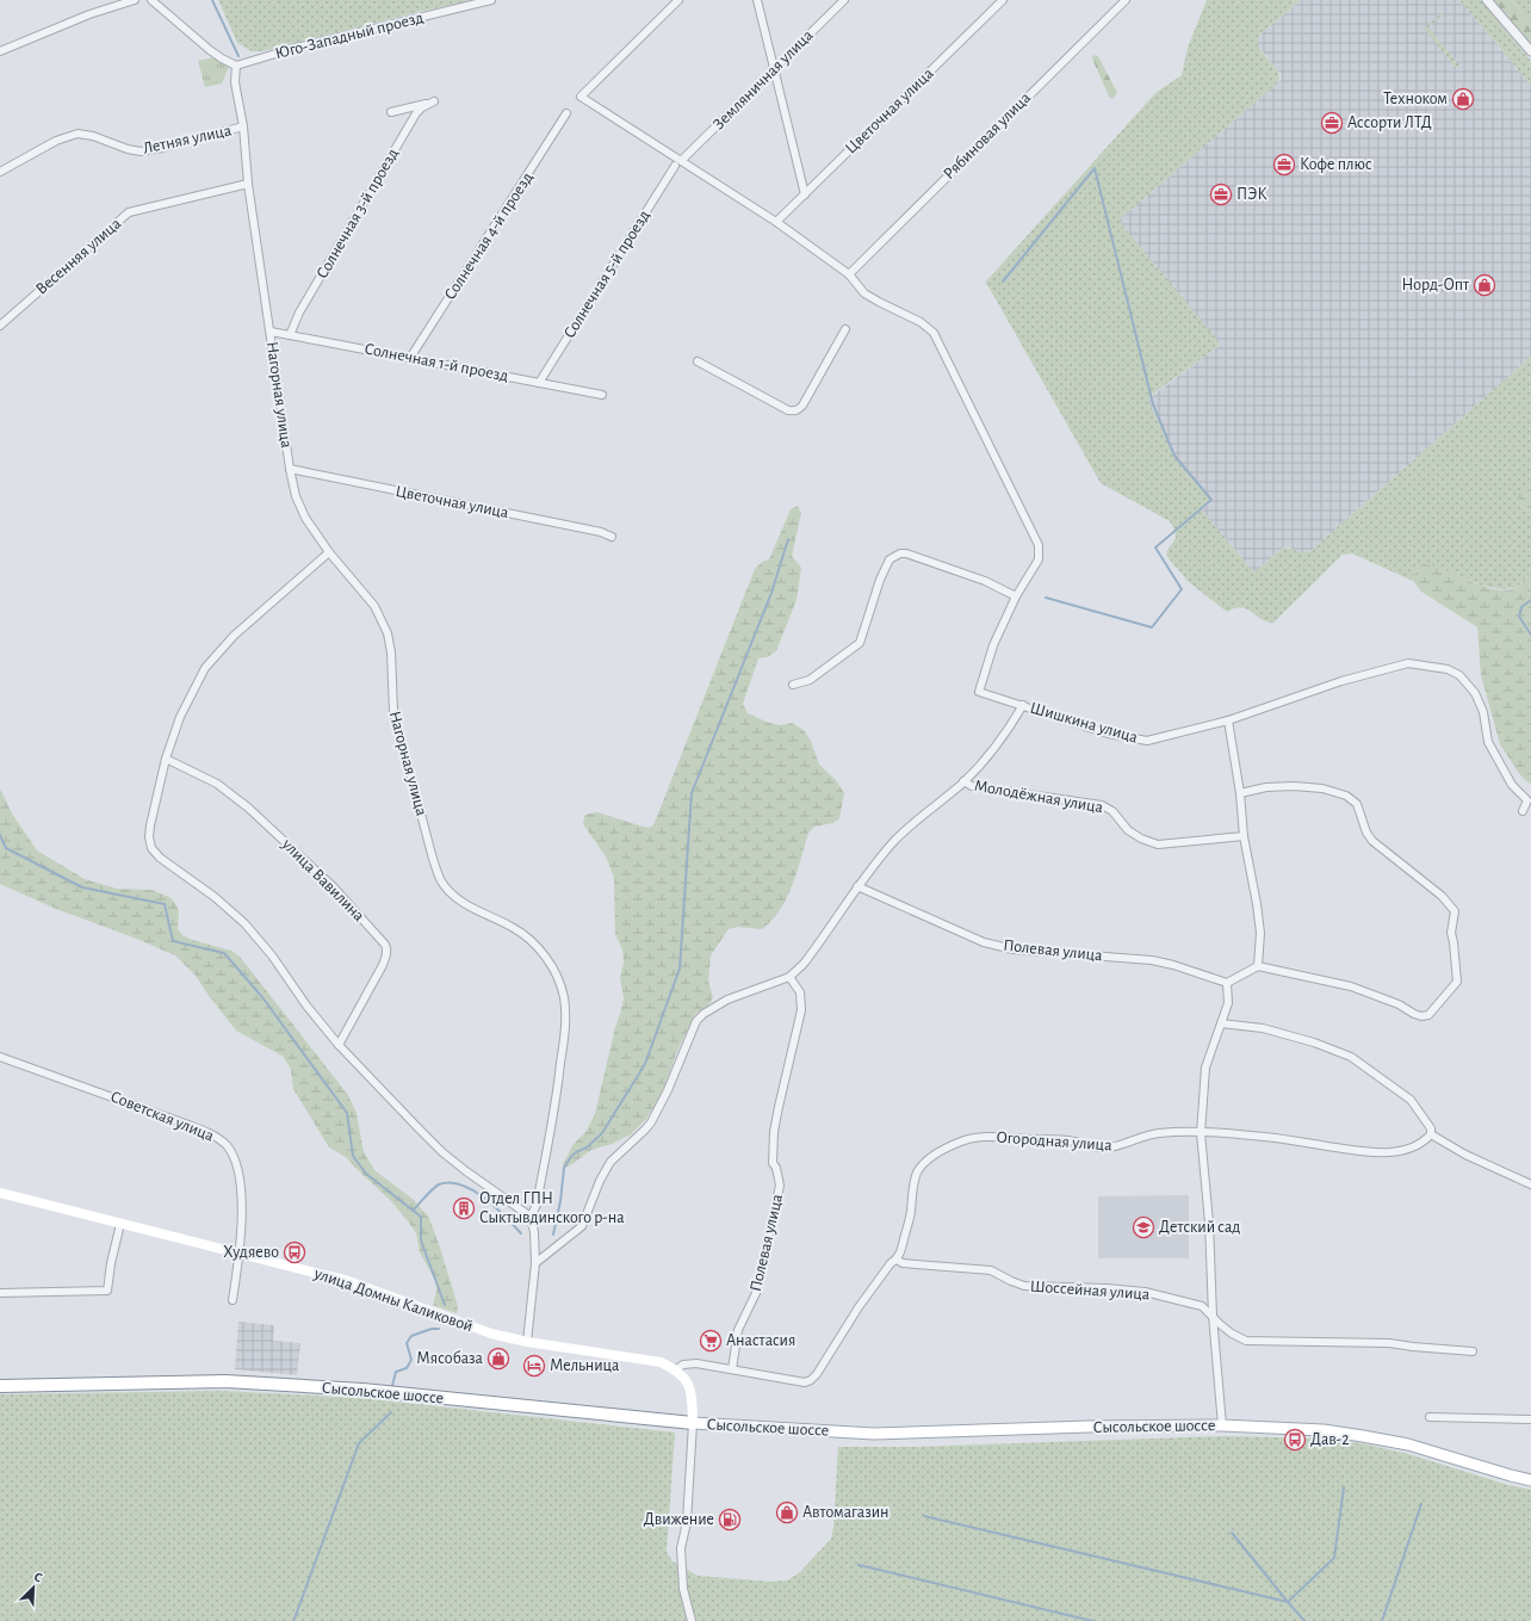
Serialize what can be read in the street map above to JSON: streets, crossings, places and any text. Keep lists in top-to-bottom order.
{
  "streets": {
    "highway": ["Сысольское шоссе"],
    "main road": ["улица Домны Каликовой"],
    "street": [
      "Юго-Западный проезд",
      "Земляничная улица",
      "Цветочная улица",
      "Рябиновая улица",
      "Летняя улица",
      "Солнечная 3-й проезд",
      "Солнечная 4-й проезд",
      "Весенняя улица",
      "Солнечная 5-й проезд",
      "Солнечная 1-й проезд",
      "Нагорная улица",
      "Шишкина улица",
      "Молодёжная улица",
      "улица Вавилина",
      "Полевая улица",
      "Советская улица",
      "Огородная улица",
      "Шоссейная улица"
    ]
  },
  "crossings": [
    ["Юго-Западный проезд", "Нагорная улица"],
    ["Земляничная улица", "Шишкина улица"],
    ["Цветочная улица", "Нагорная улица"],
    ["Цветочная улица", "Шишкина улица"],
    ["Рябиновая улица", "Шишкина улица"],
    ["Летняя улица", "Нагорная улица"],
    ["Солнечная 3-й проезд", "Солнечная 1-й проезд"],
    ["Солнечная 4-й проезд", "Солнечная 1-й проезд"],
    ["Весенняя улица", "Нагорная улица"],
    ["Солнечная 5-й проезд", "Солнечная 1-й проезд"],
    ["Солнечная 1-й проезд", "Нагорная улица"],
    ["Нагорная улица", "улица Домны Каликовой"],
    ["Полевая улица", "Огородная улица"],
    ["Советская улица", "улица Домны Каликовой"],
    ["Огородная улица", "Шоссейная улица"],
    ["Огородная улица", "улица Домны Каликовой"]
  ],
  "places": {
    "shop": [
      "Техноком",
      "Норд-Опт",
      "Мясобаза",
      "Автомагазин"
    ],
    "office": ["Ассорти ЛТД", "Кофе плюс", "ПЭК"],
    "building": ["Отдел ГПН Сыктывдинского р-на"],
    "school or university": ["Детский сад"],
    "bus stop": ["Худяево", "Дав-2"],
    "supermarket": ["Анастасия"],
    "hotel": ["Мельница"],
    "fuel station": ["Движение"]
  },
  "north": "top right"
}
